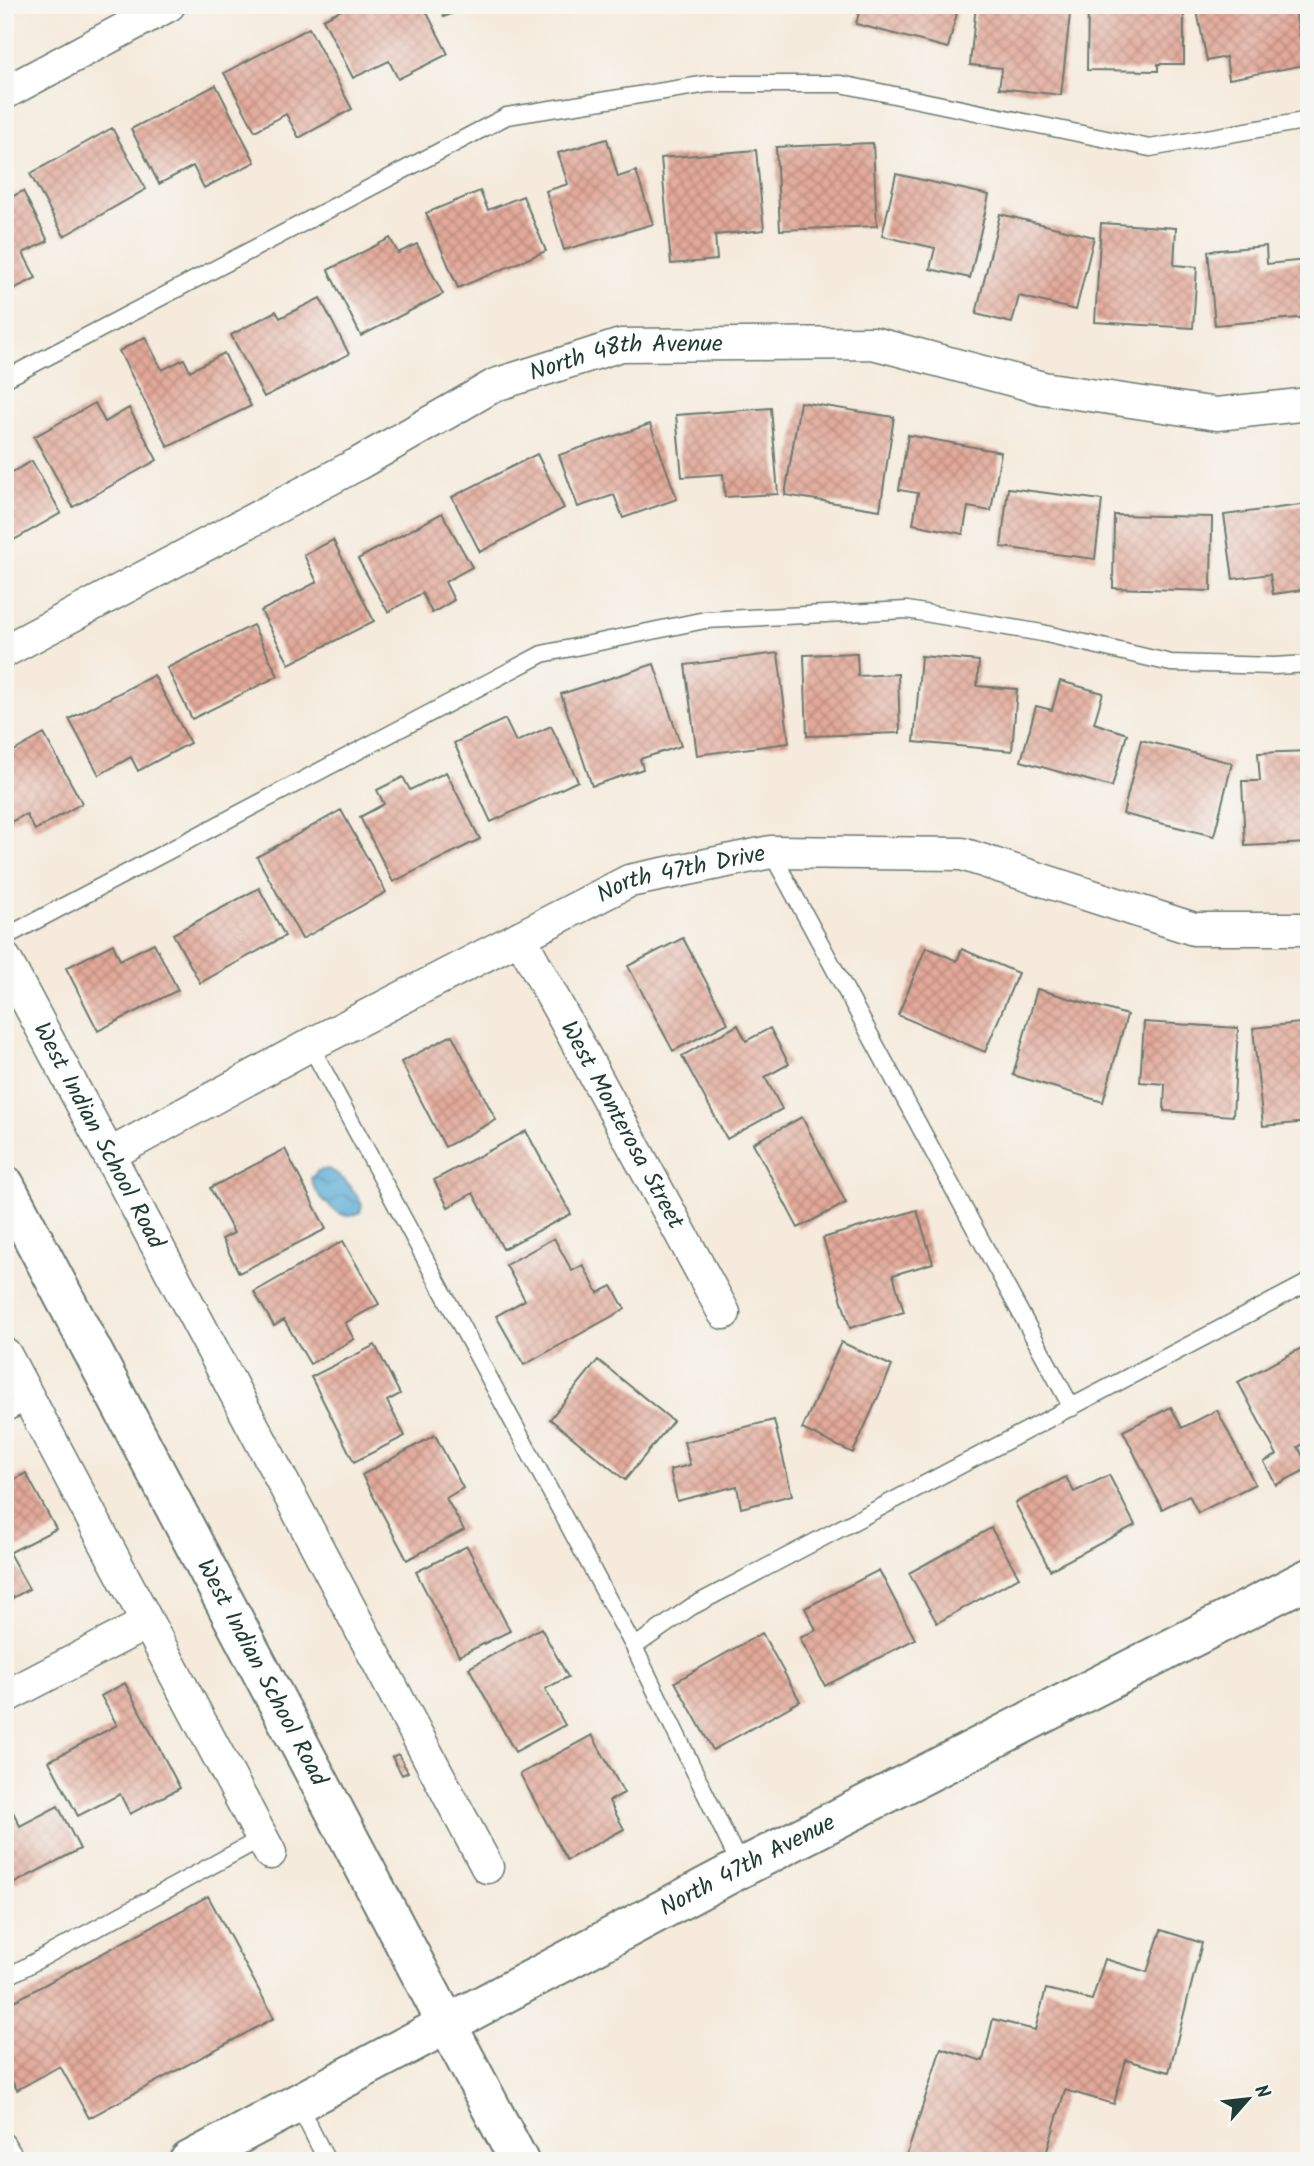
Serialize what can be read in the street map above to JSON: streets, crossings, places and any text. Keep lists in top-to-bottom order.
{
  "streets": {
    "street": [
      "North 48th Avenue",
      "North 47th Drive",
      "West Monterosa Street",
      "West Indian School Road",
      "North 47th Avenue"
    ]
  },
  "crossings": [
    ["North 47th Drive", "West Monterosa Street"],
    ["North 47th Drive", "West Indian School Road"],
    ["West Indian School Road", "North 47th Avenue"]
  ],
  "north": "top right"
}
